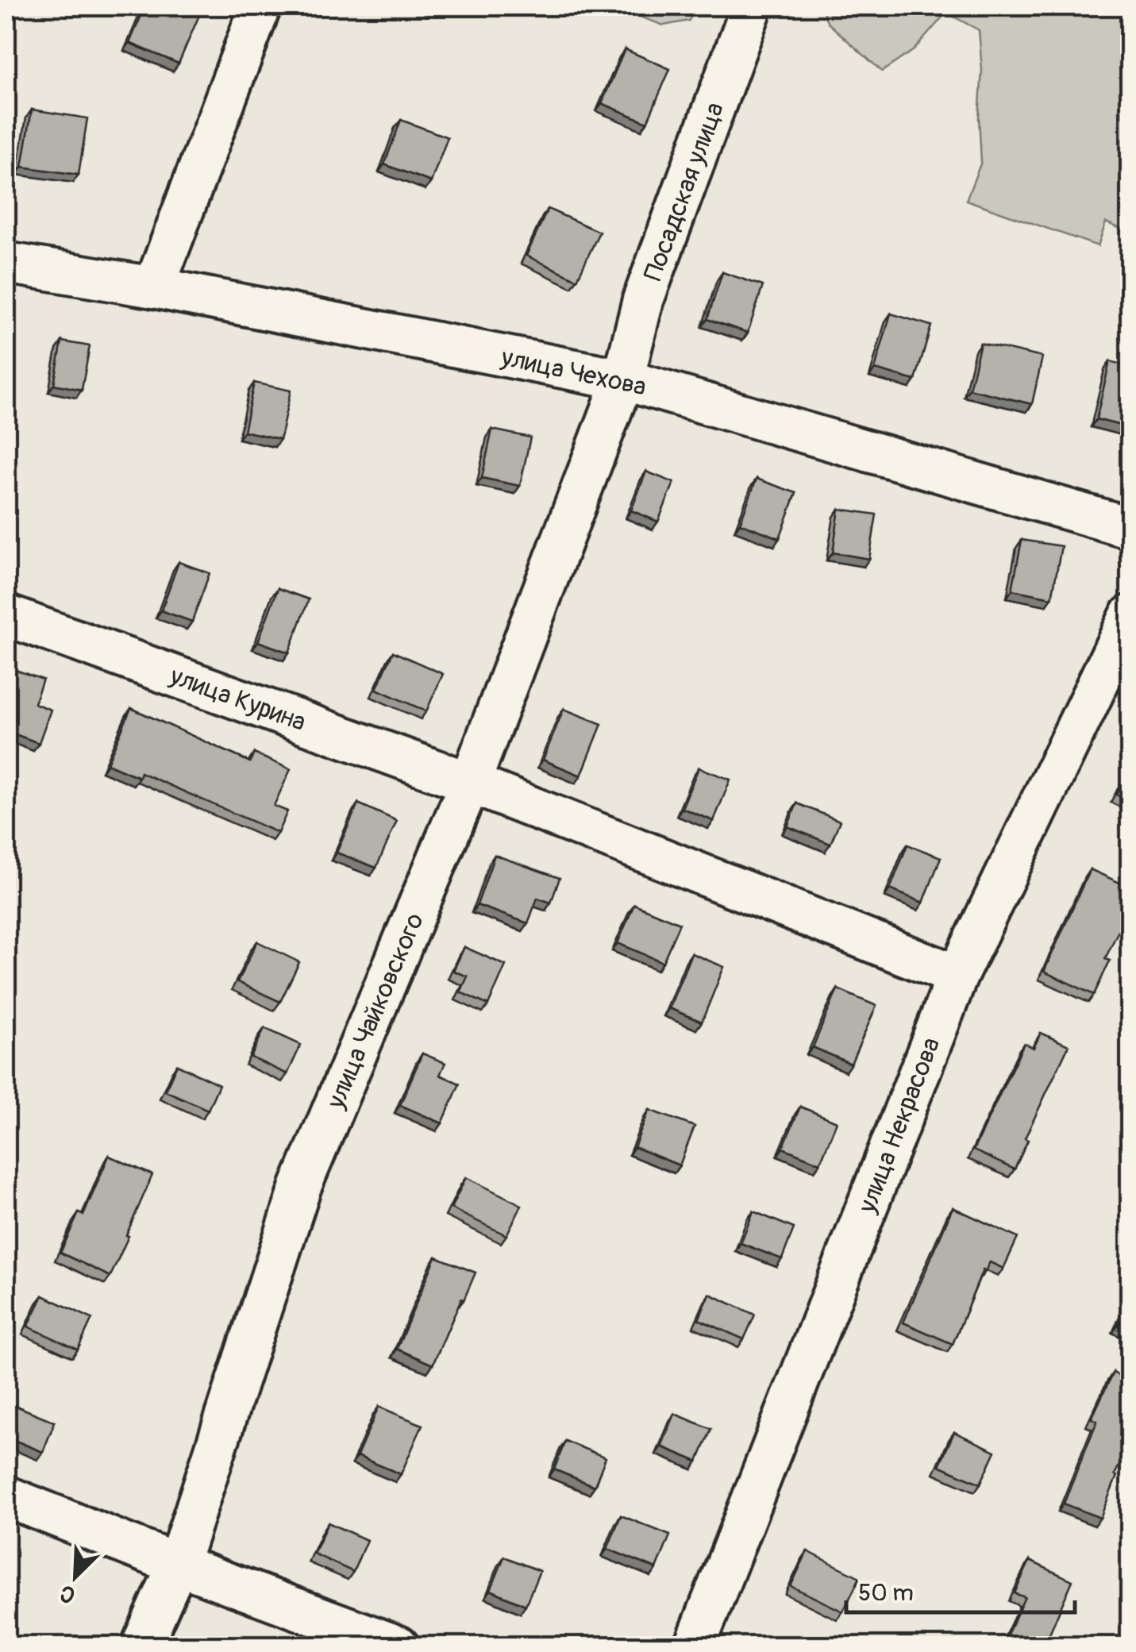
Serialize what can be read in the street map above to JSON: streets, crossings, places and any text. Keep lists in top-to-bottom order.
{
  "streets": {
    "street": [
      "Посадская улица",
      "улица Чехова",
      "улица Курина",
      "улица Чайковского",
      "улица Некрасова"
    ]
  },
  "crossings": [
    ["Посадская улица", "улица Чехова"],
    ["Посадская улица", "улица Чайковского"],
    ["улица Чехова", "улица Чайковского"],
    ["улица Курина", "улица Чайковского"],
    ["улица Курина", "улица Некрасова"]
  ],
  "scale_bar": "50 m",
  "north": "bottom left"
}
